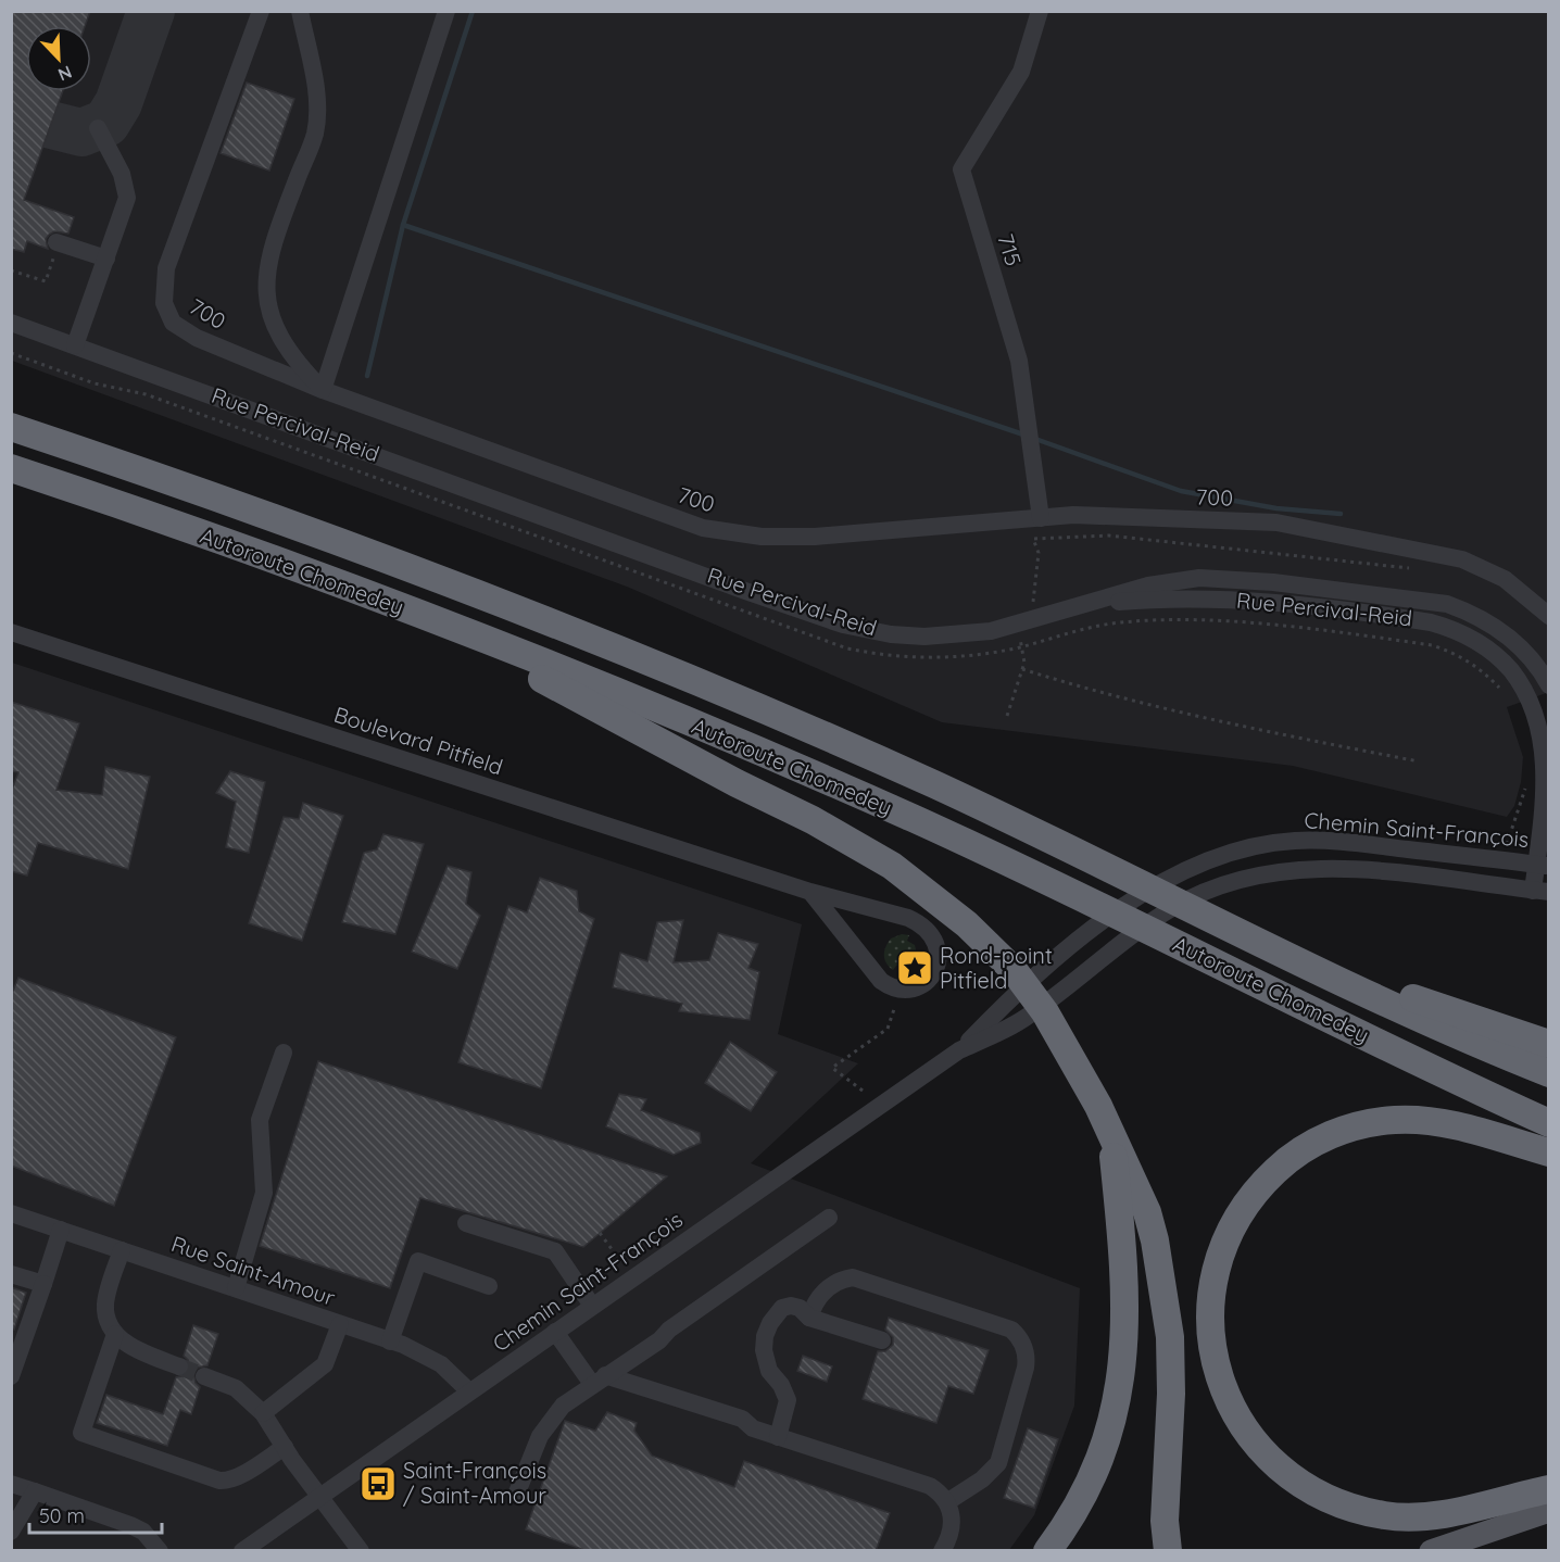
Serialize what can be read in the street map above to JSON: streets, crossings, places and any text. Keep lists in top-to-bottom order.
{
  "streets": {
    "highway": ["Autoroute Chomedey"],
    "street": [
      "715",
      "700",
      "Rue Percival-Reid",
      "Boulevard Pitfield",
      "Chemin Saint-François",
      "Rue Saint-Amour"
    ]
  },
  "crossings": [
    ["715", "700"],
    ["Rue Percival-Reid", "Chemin Saint-François"],
    ["Chemin Saint-François", "Rue Saint-Amour"]
  ],
  "places": {
    "place": ["Rond-point Pitfield"],
    "bus stop": ["Saint-François / Saint-Amour"]
  },
  "scale_bar": "50 m",
  "north": "bottom right"
}
